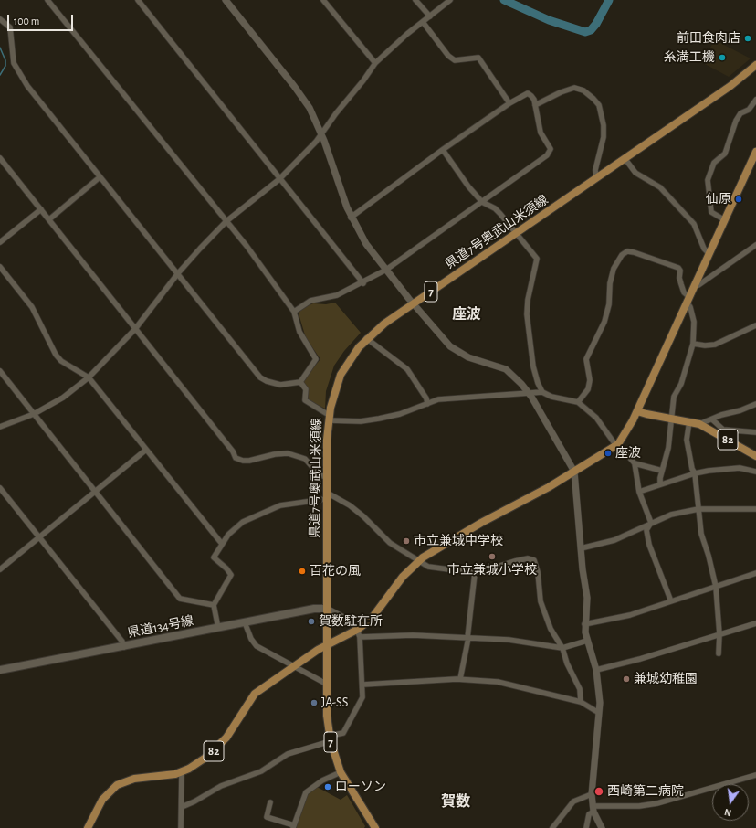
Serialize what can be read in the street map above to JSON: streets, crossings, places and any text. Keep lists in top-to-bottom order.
{
  "streets": {
    "main road": [
      "県道7号奥武山米須線",
      "7",
      "82",
      "県道134号線"
    ]
  },
  "crossings": [
    ["県道7号奥武山米須線", "82"],
    ["県道7号奥武山米須線", "県道134号線"]
  ],
  "districts": ["座波", "賀数"],
  "places": [
    "前田食肉店",
    "糸満工機",
    "仙原",
    "座波",
    "市立兼城中学校",
    "市立兼城小学校",
    "百花の風",
    "賀数駐在所",
    "兼城幼稚園",
    "JA-SS",
    "ローソン",
    "西崎第二病院"
  ],
  "scale_bar": "100 m",
  "north": "bottom"
}
